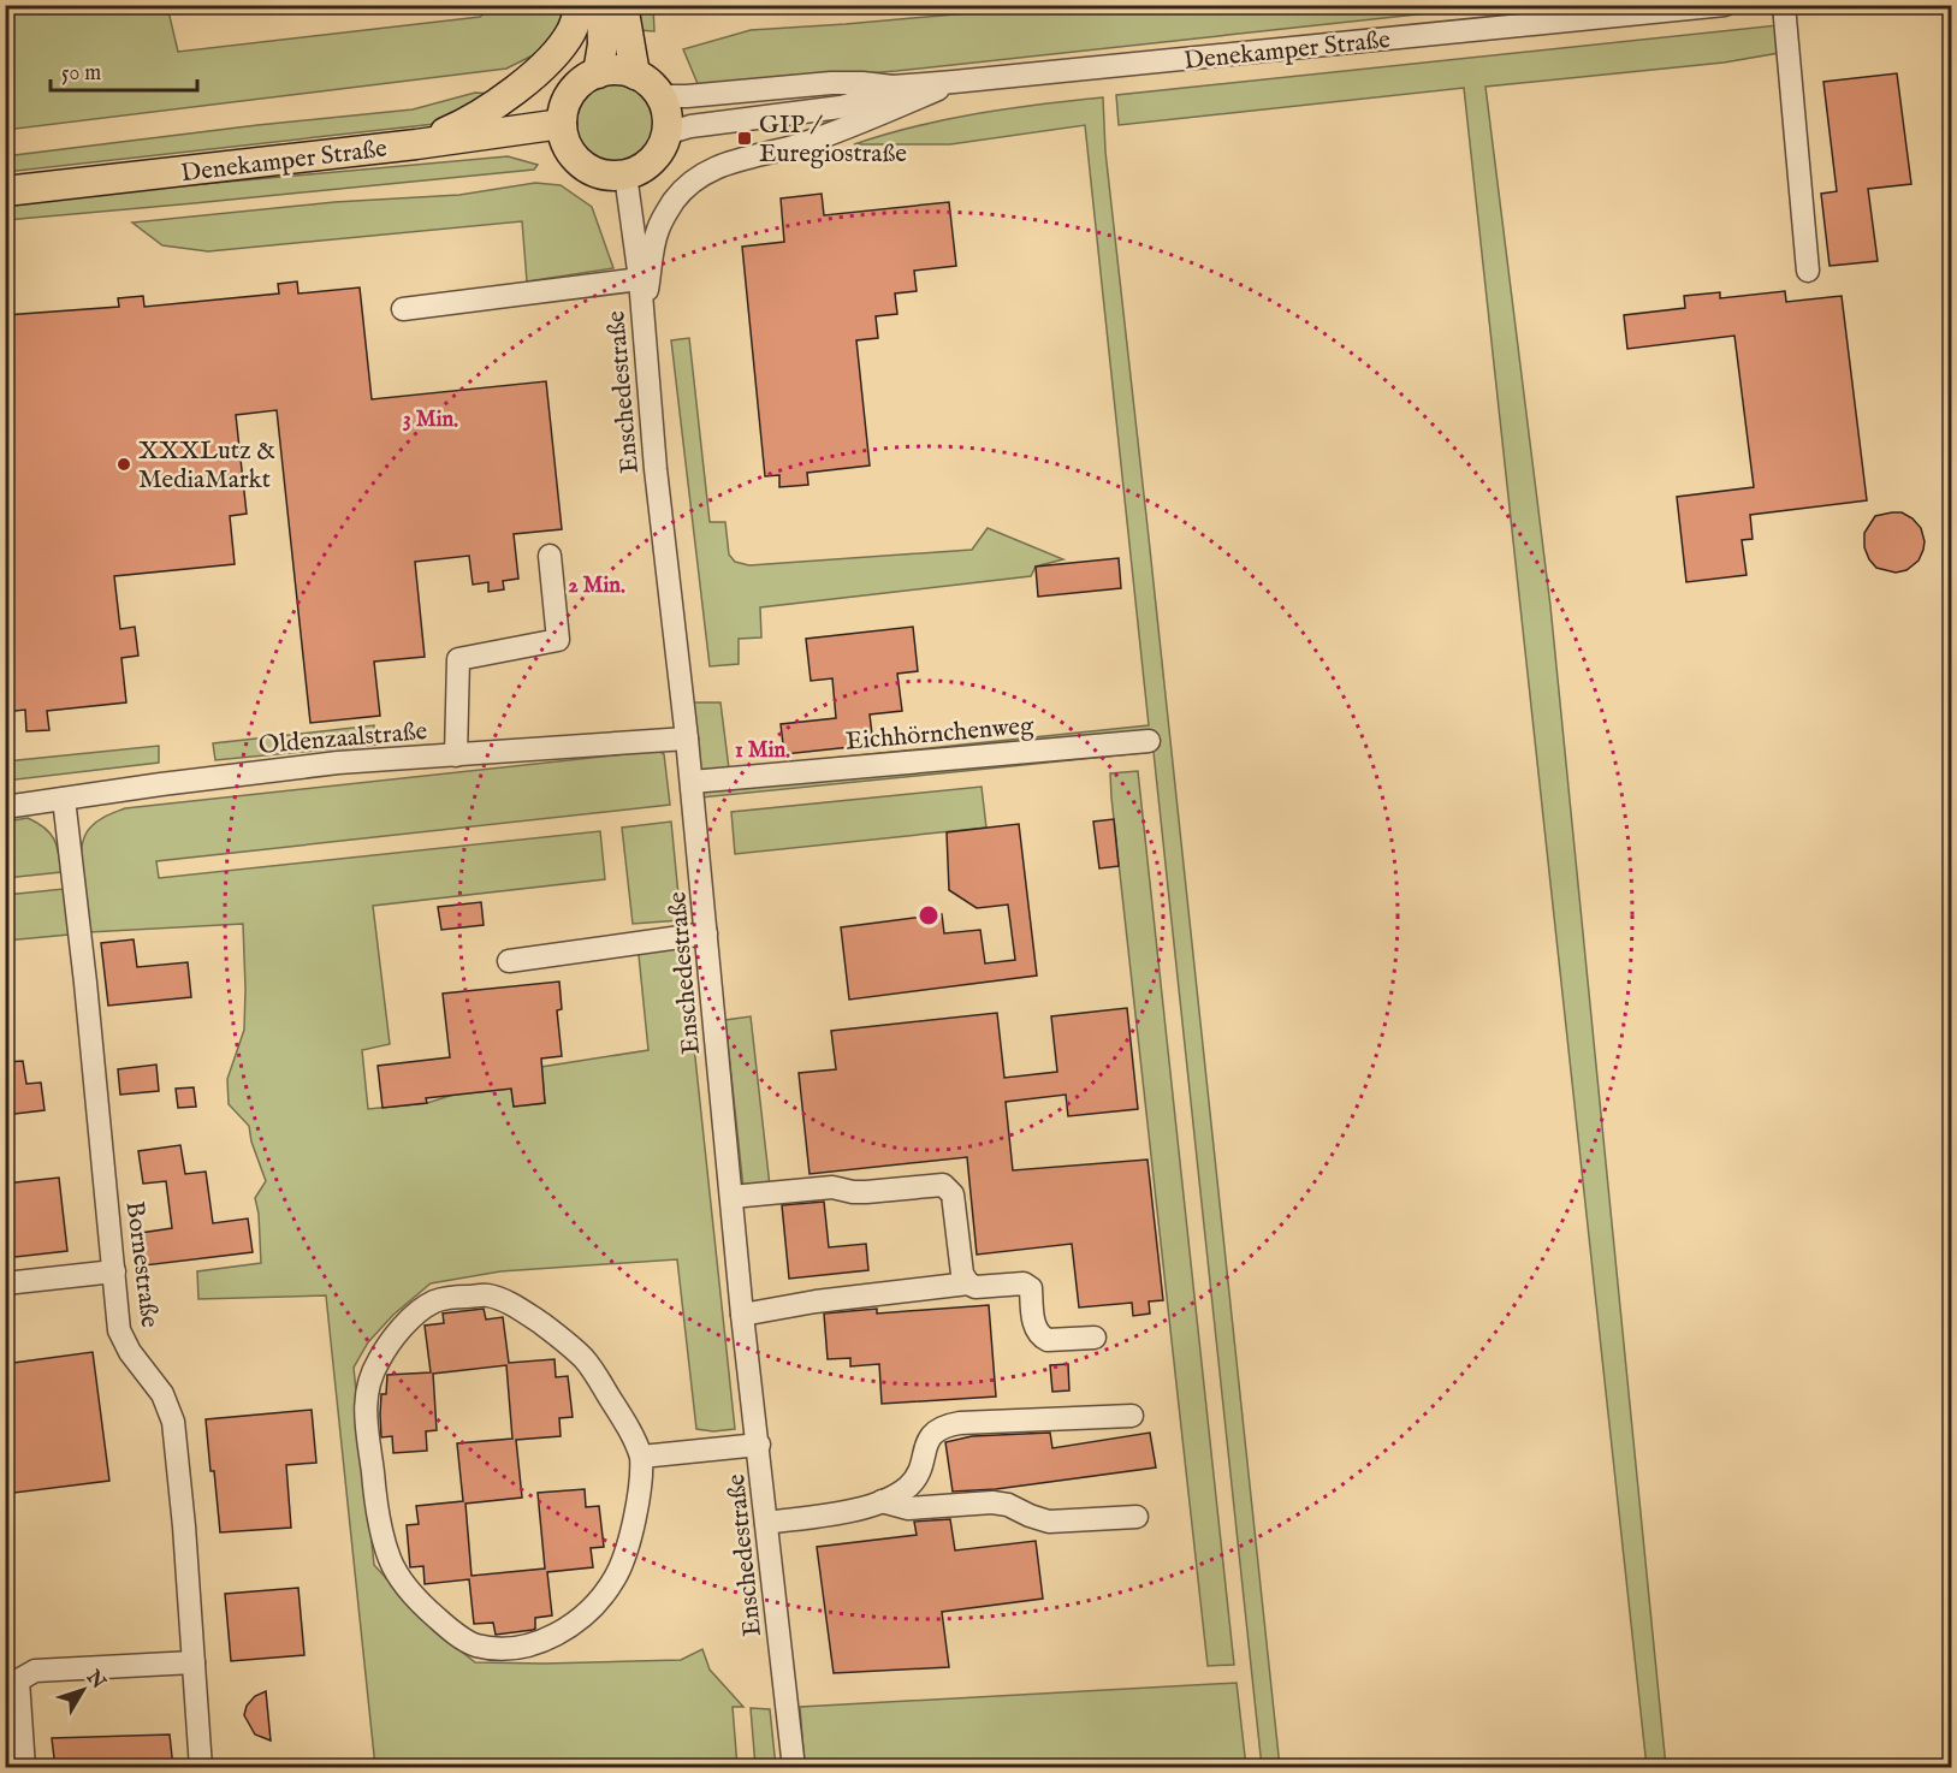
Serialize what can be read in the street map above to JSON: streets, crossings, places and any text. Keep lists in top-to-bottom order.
{
  "streets": {
    "main road": ["Denekamper Straße"],
    "street": [
      "Enschedestraße",
      "Eichhörnchenweg",
      "Oldenzaalstraße",
      "Bornestraße"
    ]
  },
  "crossings": [
    ["Denekamper Straße", "Enschedestraße"],
    ["Enschedestraße", "Eichhörnchenweg"],
    ["Enschedestraße", "Oldenzaalstraße"],
    ["Oldenzaalstraße", "Bornestraße"]
  ],
  "places": {
    "transit": ["GIP / Euregiostraße"],
    "other": ["XXXLutz & MediaMarkt"]
  },
  "scale_bar": "50 m",
  "north": "top right",
  "rings": ["3 Min.", "2 Min.", "1 Min."]
}
